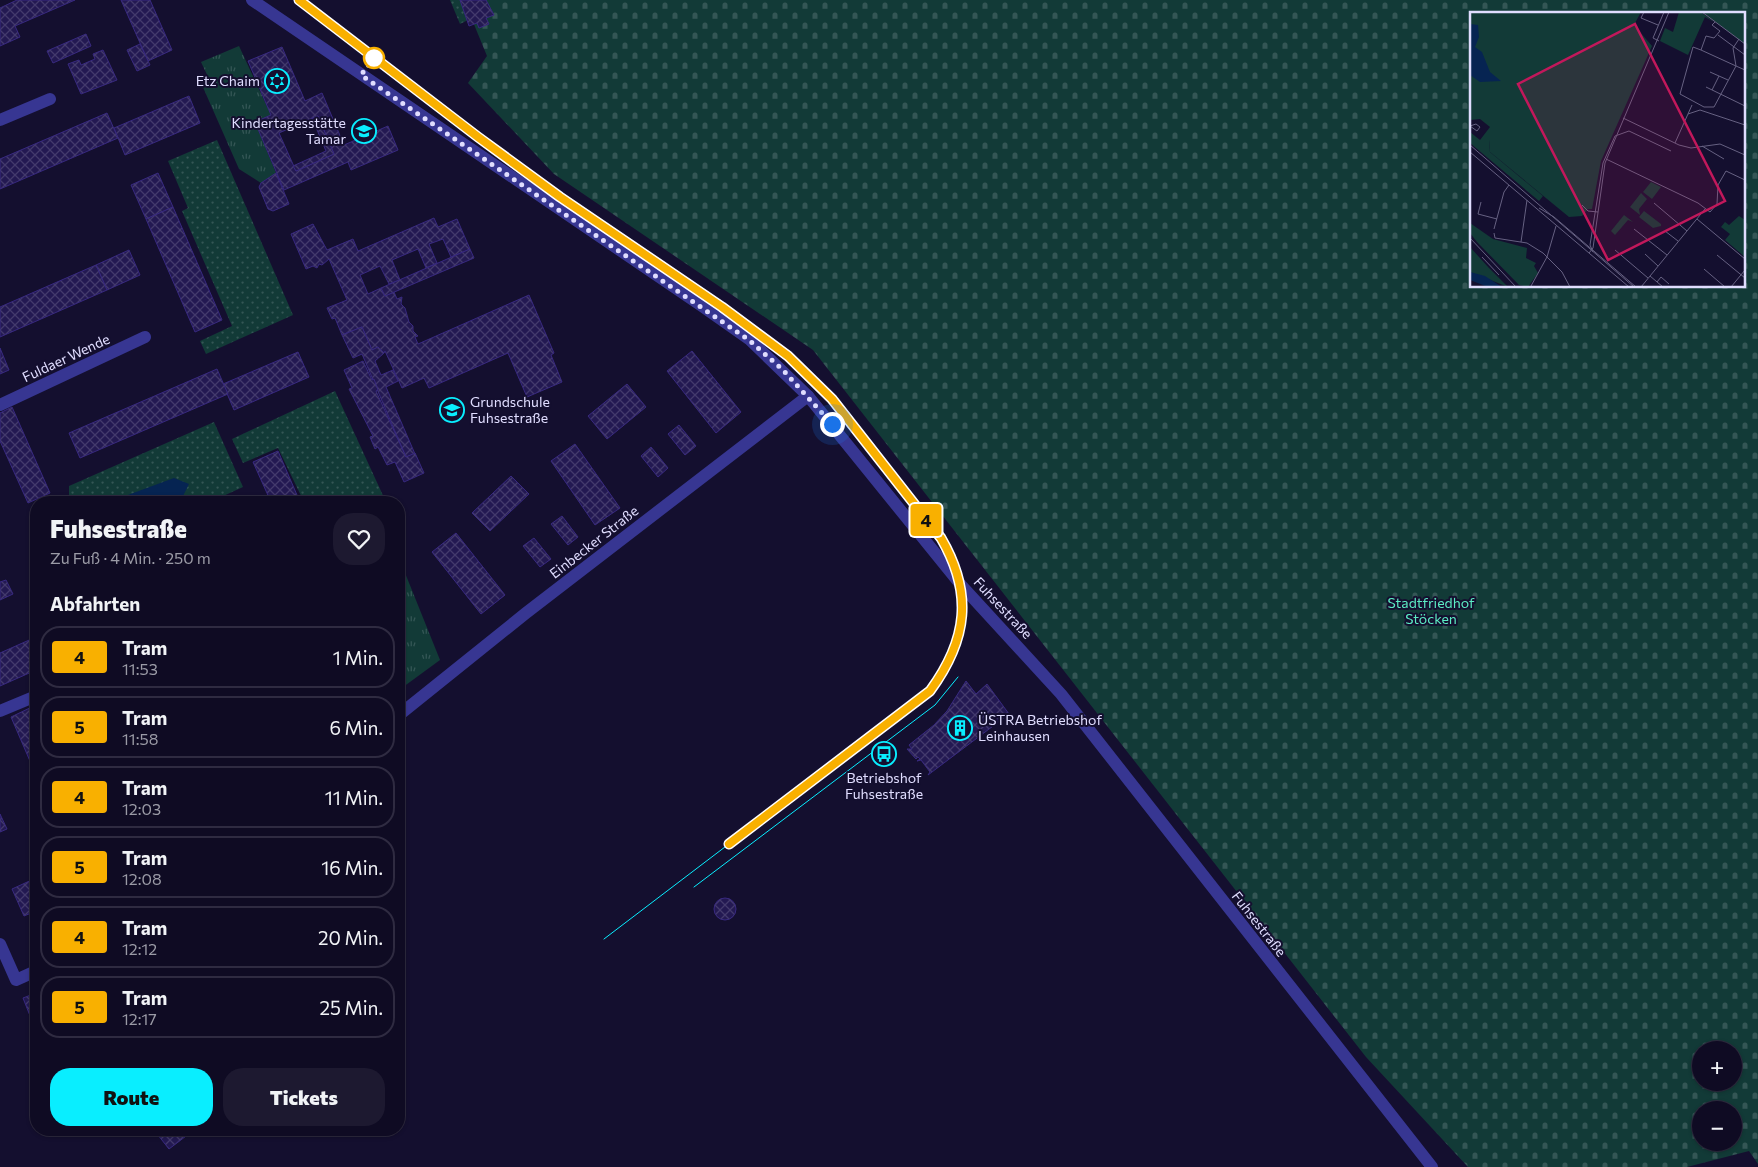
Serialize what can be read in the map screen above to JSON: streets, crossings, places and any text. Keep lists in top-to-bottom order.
{
  "streets": {
    "street": ["Fuldaer Wende", "Einbecker Straße", "Fuhsestraße"]
  },
  "crossings": [
    ["Einbecker Straße", "Fuhsestraße"]
  ],
  "parks": ["Stadtfriedhof Stöcken"],
  "places": {
    "synagogue": ["Etz Chaim"],
    "school or university": ["Kindertagesstätte Tamar", "Grundschule Fuhsestraße"],
    "building": ["ÜSTRA Betriebshof Leinhausen"],
    "bus stop": ["Betriebshof Fuhsestraße"]
  },
  "lines": ["tram line 4"],
  "page": {
    "on_map": "4",
    "heading": [
      ["Fuhsestraße", "Zu Fuß · 4 Min. · 250 m"],
      "Abfahrten"
    ],
    "list": [
      {
        "mark": "4",
        "name": "Tram",
        "note": "11:53",
        "value": "1 Min."
      },
      {
        "mark": "5",
        "name": "Tram",
        "note": "11:58",
        "value": "6 Min."
      },
      {
        "mark": "4",
        "name": "Tram",
        "note": "12:03",
        "value": "11 Min."
      },
      {
        "mark": "5",
        "name": "Tram",
        "note": "12:08",
        "value": "16 Min."
      },
      {
        "mark": "4",
        "name": "Tram",
        "note": "12:12",
        "value": "20 Min."
      },
      {
        "mark": "5",
        "name": "Tram",
        "note": "12:17",
        "value": "25 Min."
      }
    ],
    "map_buttons": ["+", "−"],
    "buttons": ["Route", "Tickets"]
  }
}
